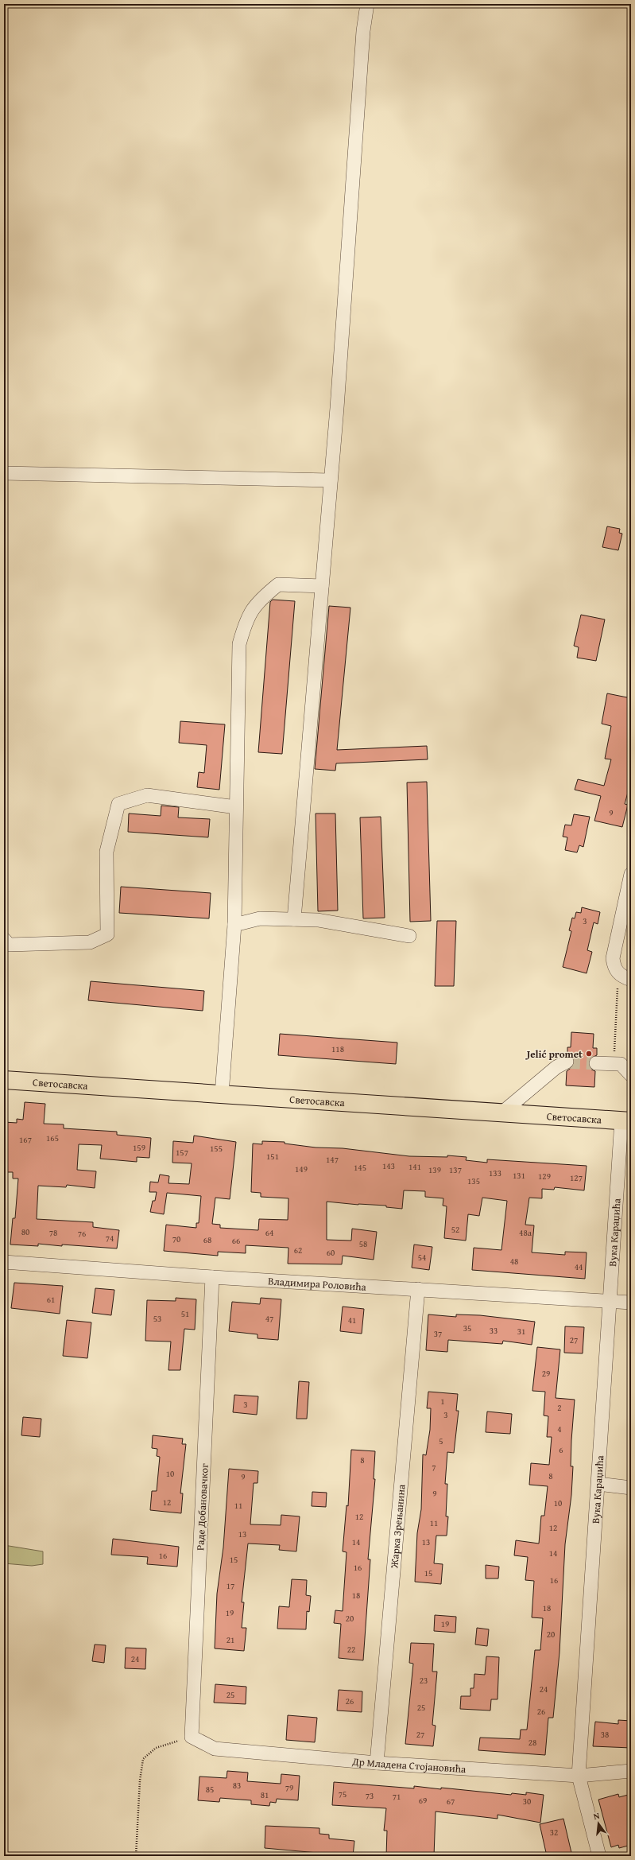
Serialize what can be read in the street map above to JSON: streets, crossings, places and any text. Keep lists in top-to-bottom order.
{
  "streets": {
    "main road": ["Светосавска"],
    "street": [
      "Вука Караџића",
      "Владимира Роловића",
      "Раде Добановачког",
      "Жарка Зрењанина",
      "Др Младена Стојановића"
    ]
  },
  "crossings": [
    ["Светосавска", "Вука Караџића"],
    ["Вука Караџића", "Владимира Роловића"],
    ["Вука Караџића", "Др Младена Стојановића"],
    ["Владимира Роловића", "Раде Добановачког"],
    ["Владимира Роловића", "Жарка Зрењанина"],
    ["Раде Добановачког", "Др Младена Стојановића"],
    ["Жарка Зрењанина", "Др Младена Стојановића"]
  ],
  "places": ["Jelić promet"],
  "house_numbers": [
    "9",
    "3",
    "118",
    "165",
    "167",
    "159",
    "155",
    "157",
    "151",
    "147",
    "143",
    "141",
    "145",
    "149",
    "139",
    "137",
    "133",
    "131",
    "129",
    "127",
    "135",
    "52",
    "80",
    "78",
    "64",
    "48a",
    "76",
    "74",
    "70",
    "68",
    "66",
    "58",
    "62",
    "60",
    "54",
    "48",
    "44",
    "61",
    "51",
    "53",
    "47",
    "41",
    "35",
    "33",
    "31",
    "37",
    "27",
    "29",
    "1",
    "3",
    "2",
    "3",
    "4",
    "5",
    "6",
    "8",
    "7",
    "10",
    "8",
    "9",
    "9",
    "12",
    "10",
    "11",
    "12",
    "11",
    "12",
    "13",
    "14",
    "13",
    "14",
    "16",
    "15",
    "16",
    "15",
    "16",
    "17",
    "18",
    "18",
    "19",
    "20",
    "19",
    "20",
    "21",
    "22",
    "24",
    "23",
    "24",
    "25",
    "26",
    "25",
    "26",
    "27",
    "38",
    "28",
    "83",
    "79",
    "85",
    "75",
    "81",
    "73",
    "71",
    "69",
    "67",
    "30",
    "32"
  ],
  "north": "top"
}
